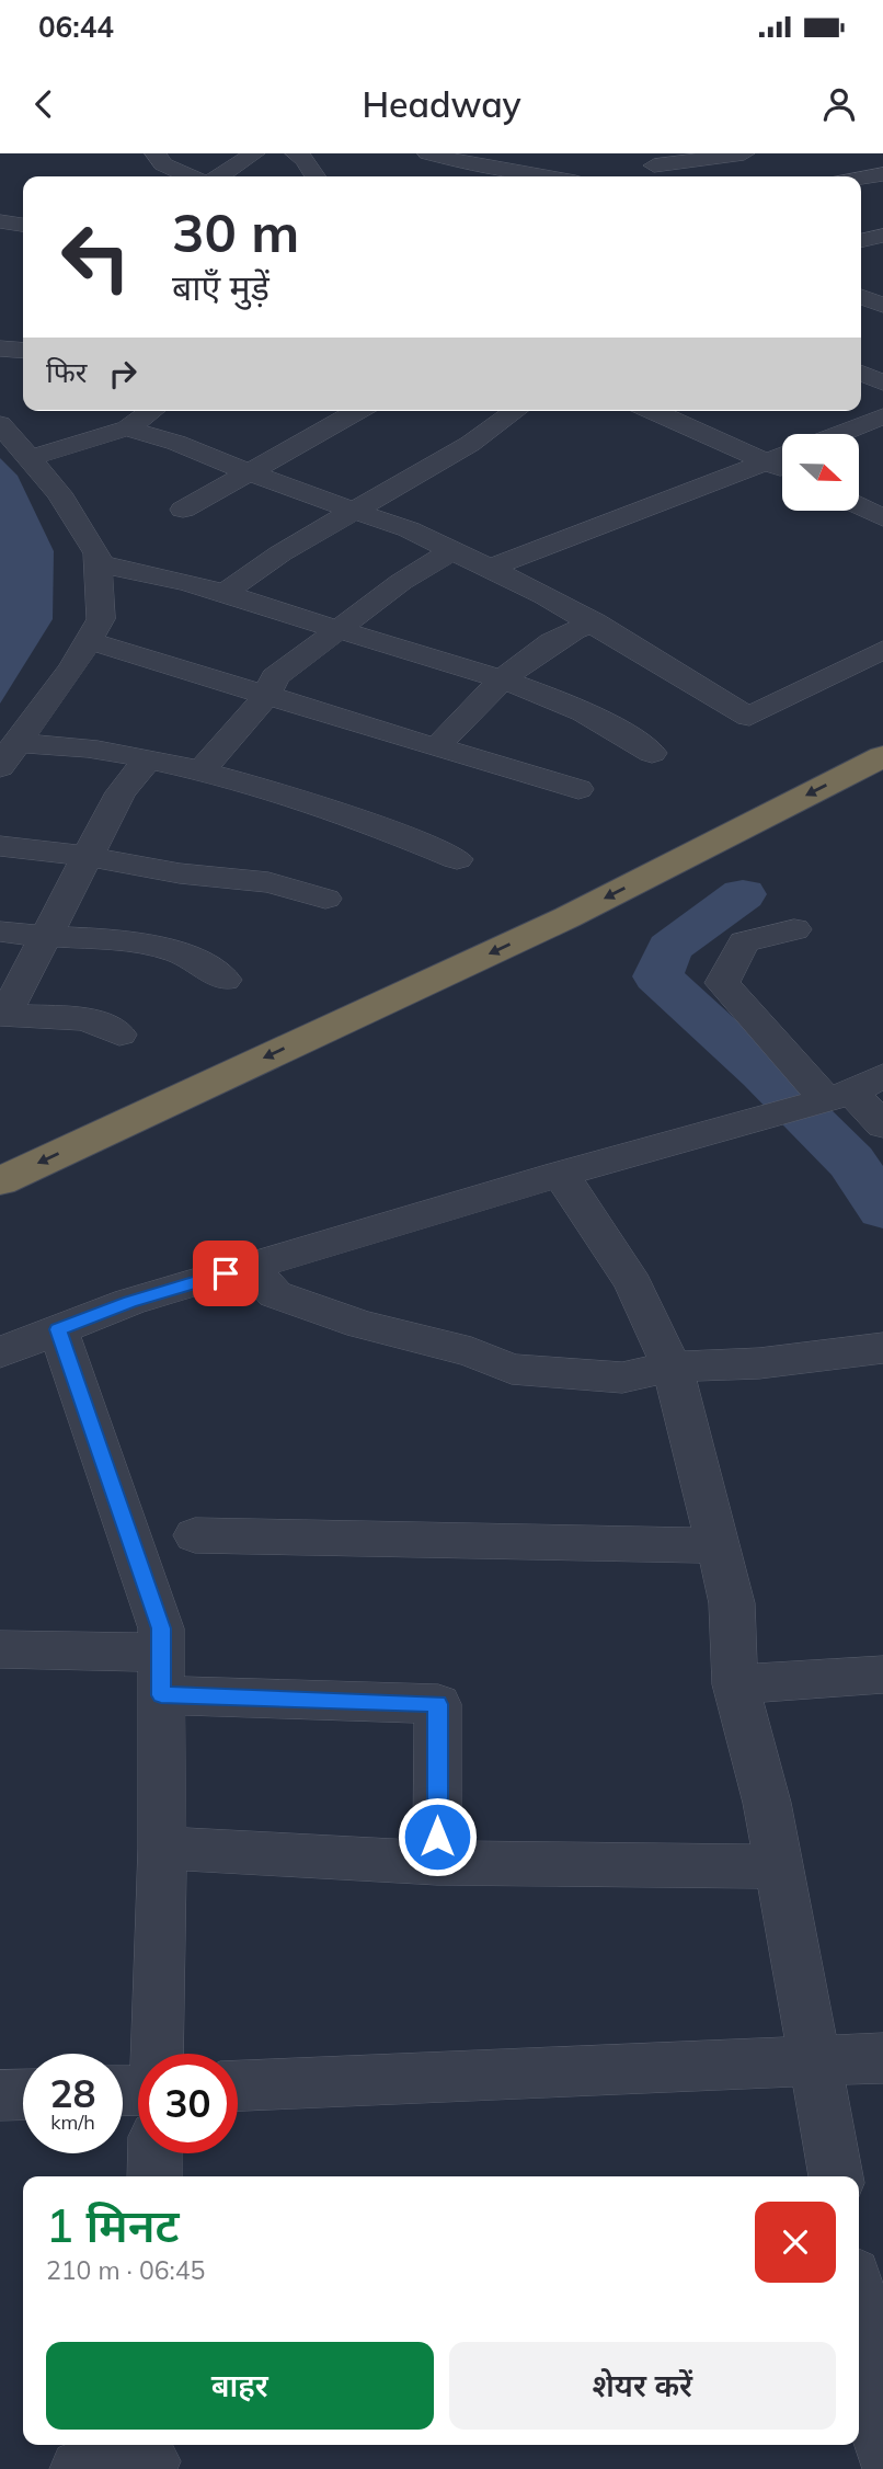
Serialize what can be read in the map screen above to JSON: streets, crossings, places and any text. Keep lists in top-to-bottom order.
{
  "north": "right",
  "page": {
    "status": "06:44",
    "header": "Headway",
    "turn": ["30 m", "बाएँ मुड़ें"],
    "then": "फिर",
    "speed": "28 km/h",
    "limit": "30",
    "heading": ["1 मिनट", "210 m · 06:45"],
    "buttons": ["बाहर", "शेयर करें"]
  }
}
